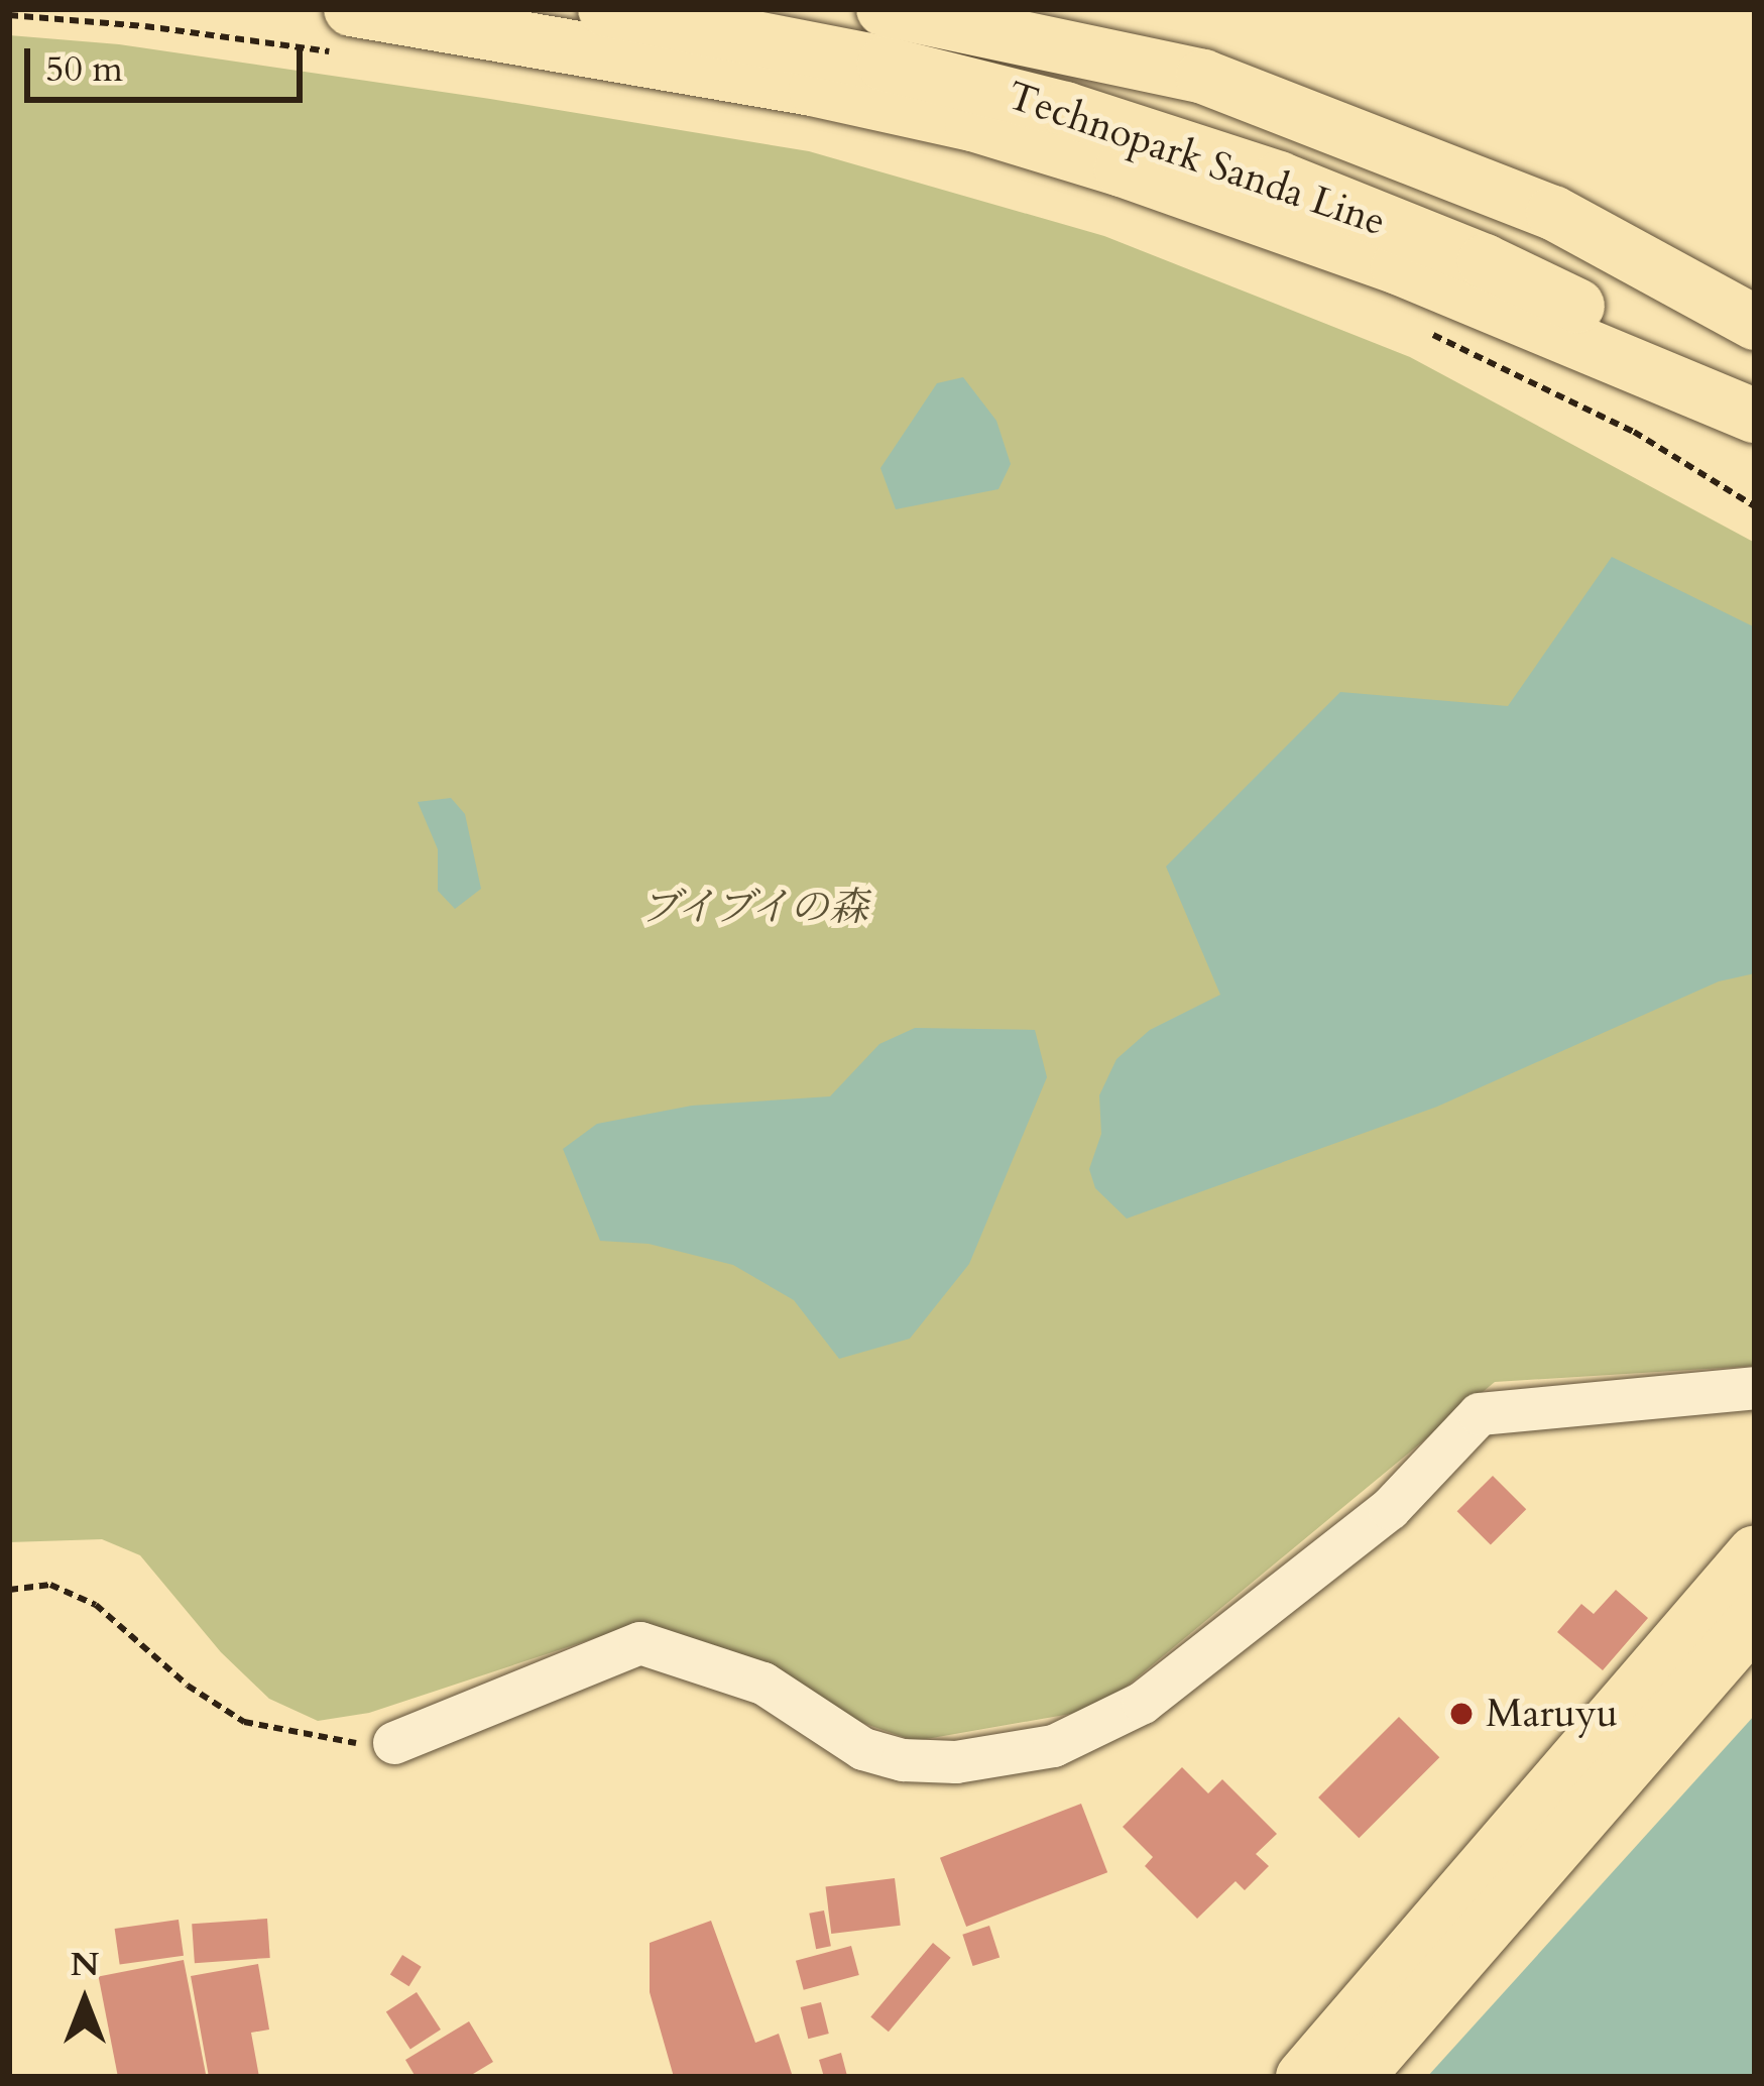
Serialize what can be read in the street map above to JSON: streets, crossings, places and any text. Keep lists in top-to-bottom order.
{
  "streets": {
    "main road": ["Technopark Sanda Line"]
  },
  "parks": ["ブイブイの森"],
  "places": ["Maruyu"],
  "scale_bar": "50 m",
  "north": "top"
}
